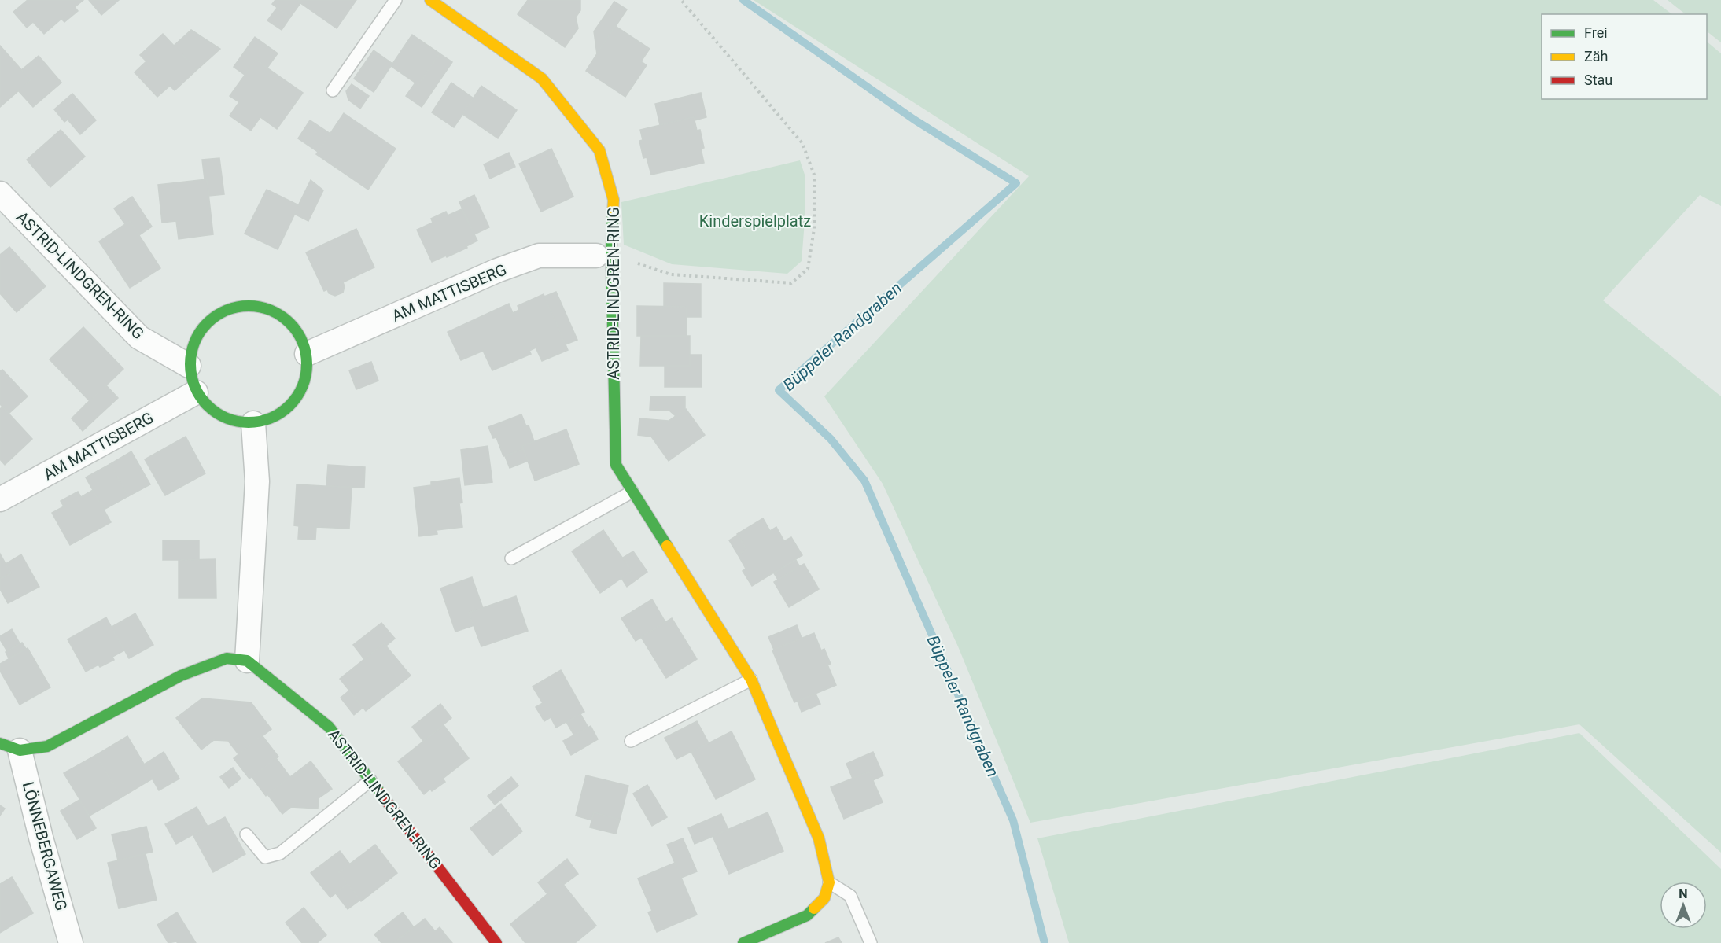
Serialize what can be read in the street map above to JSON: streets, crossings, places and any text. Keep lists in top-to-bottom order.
{
  "streets": {
    "street": ["ASTRID-LINDGREN-RING", "AM MATTISBERG", "LÖNNEBERGAWEG"]
  },
  "crossings": [
    ["ASTRID-LINDGREN-RING", "AM MATTISBERG"]
  ],
  "water": ["Büppeler Randgraben"],
  "parks": ["Kinderspielplatz"],
  "legend": ["Frei", "Zäh", "Stau"],
  "north": "top"
}
